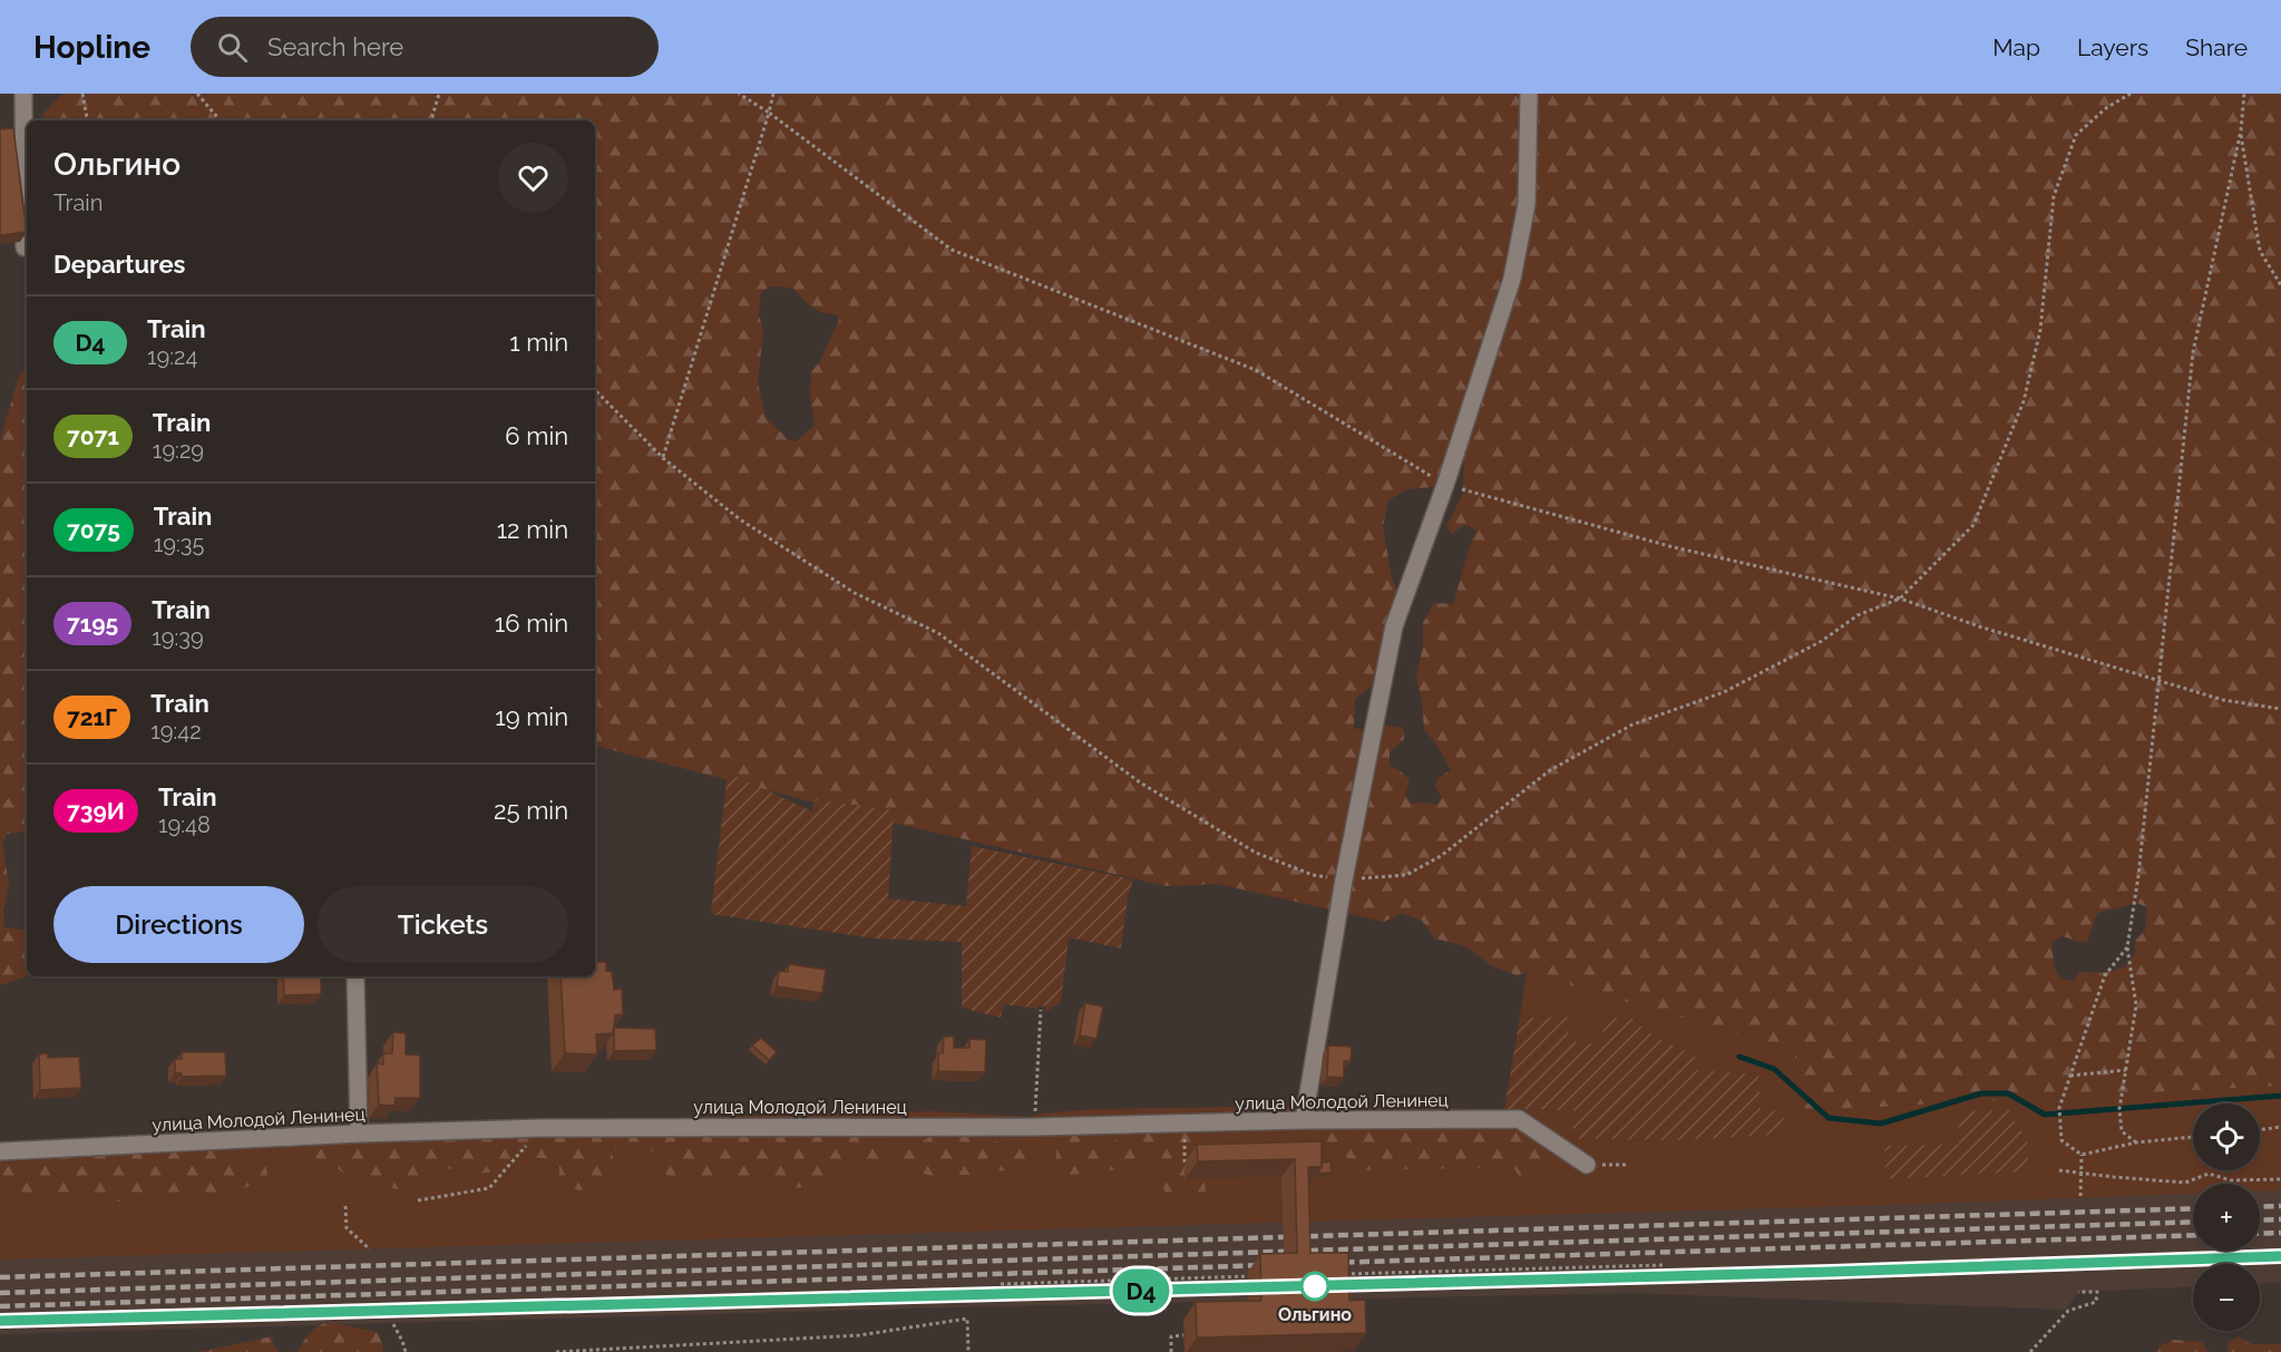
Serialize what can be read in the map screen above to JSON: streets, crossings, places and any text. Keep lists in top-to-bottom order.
{
  "streets": {
    "street": ["улица Молодой Ленинец"]
  },
  "places": ["Ольгино"],
  "page": {
    "header": "Hopline",
    "search": "Search here",
    "nav": ["Map", "Layers", "Share"],
    "on_map": "D4",
    "heading": [
      ["Ольгино", "Train"],
      "Departures"
    ],
    "list": [
      {
        "mark": "D4",
        "name": "Train",
        "note": "19:24",
        "value": "1 min"
      },
      {
        "mark": "7071",
        "name": "Train",
        "note": "19:29",
        "value": "6 min"
      },
      {
        "mark": "7075",
        "name": "Train",
        "note": "19:35",
        "value": "12 min"
      },
      {
        "mark": "7195",
        "name": "Train",
        "note": "19:39",
        "value": "16 min"
      },
      {
        "mark": "721Г",
        "name": "Train",
        "note": "19:42",
        "value": "19 min"
      },
      {
        "mark": "739И",
        "name": "Train",
        "note": "19:48",
        "value": "25 min"
      }
    ],
    "buttons": ["Directions", "Tickets"],
    "map_buttons": ["+", "−"]
  }
}
